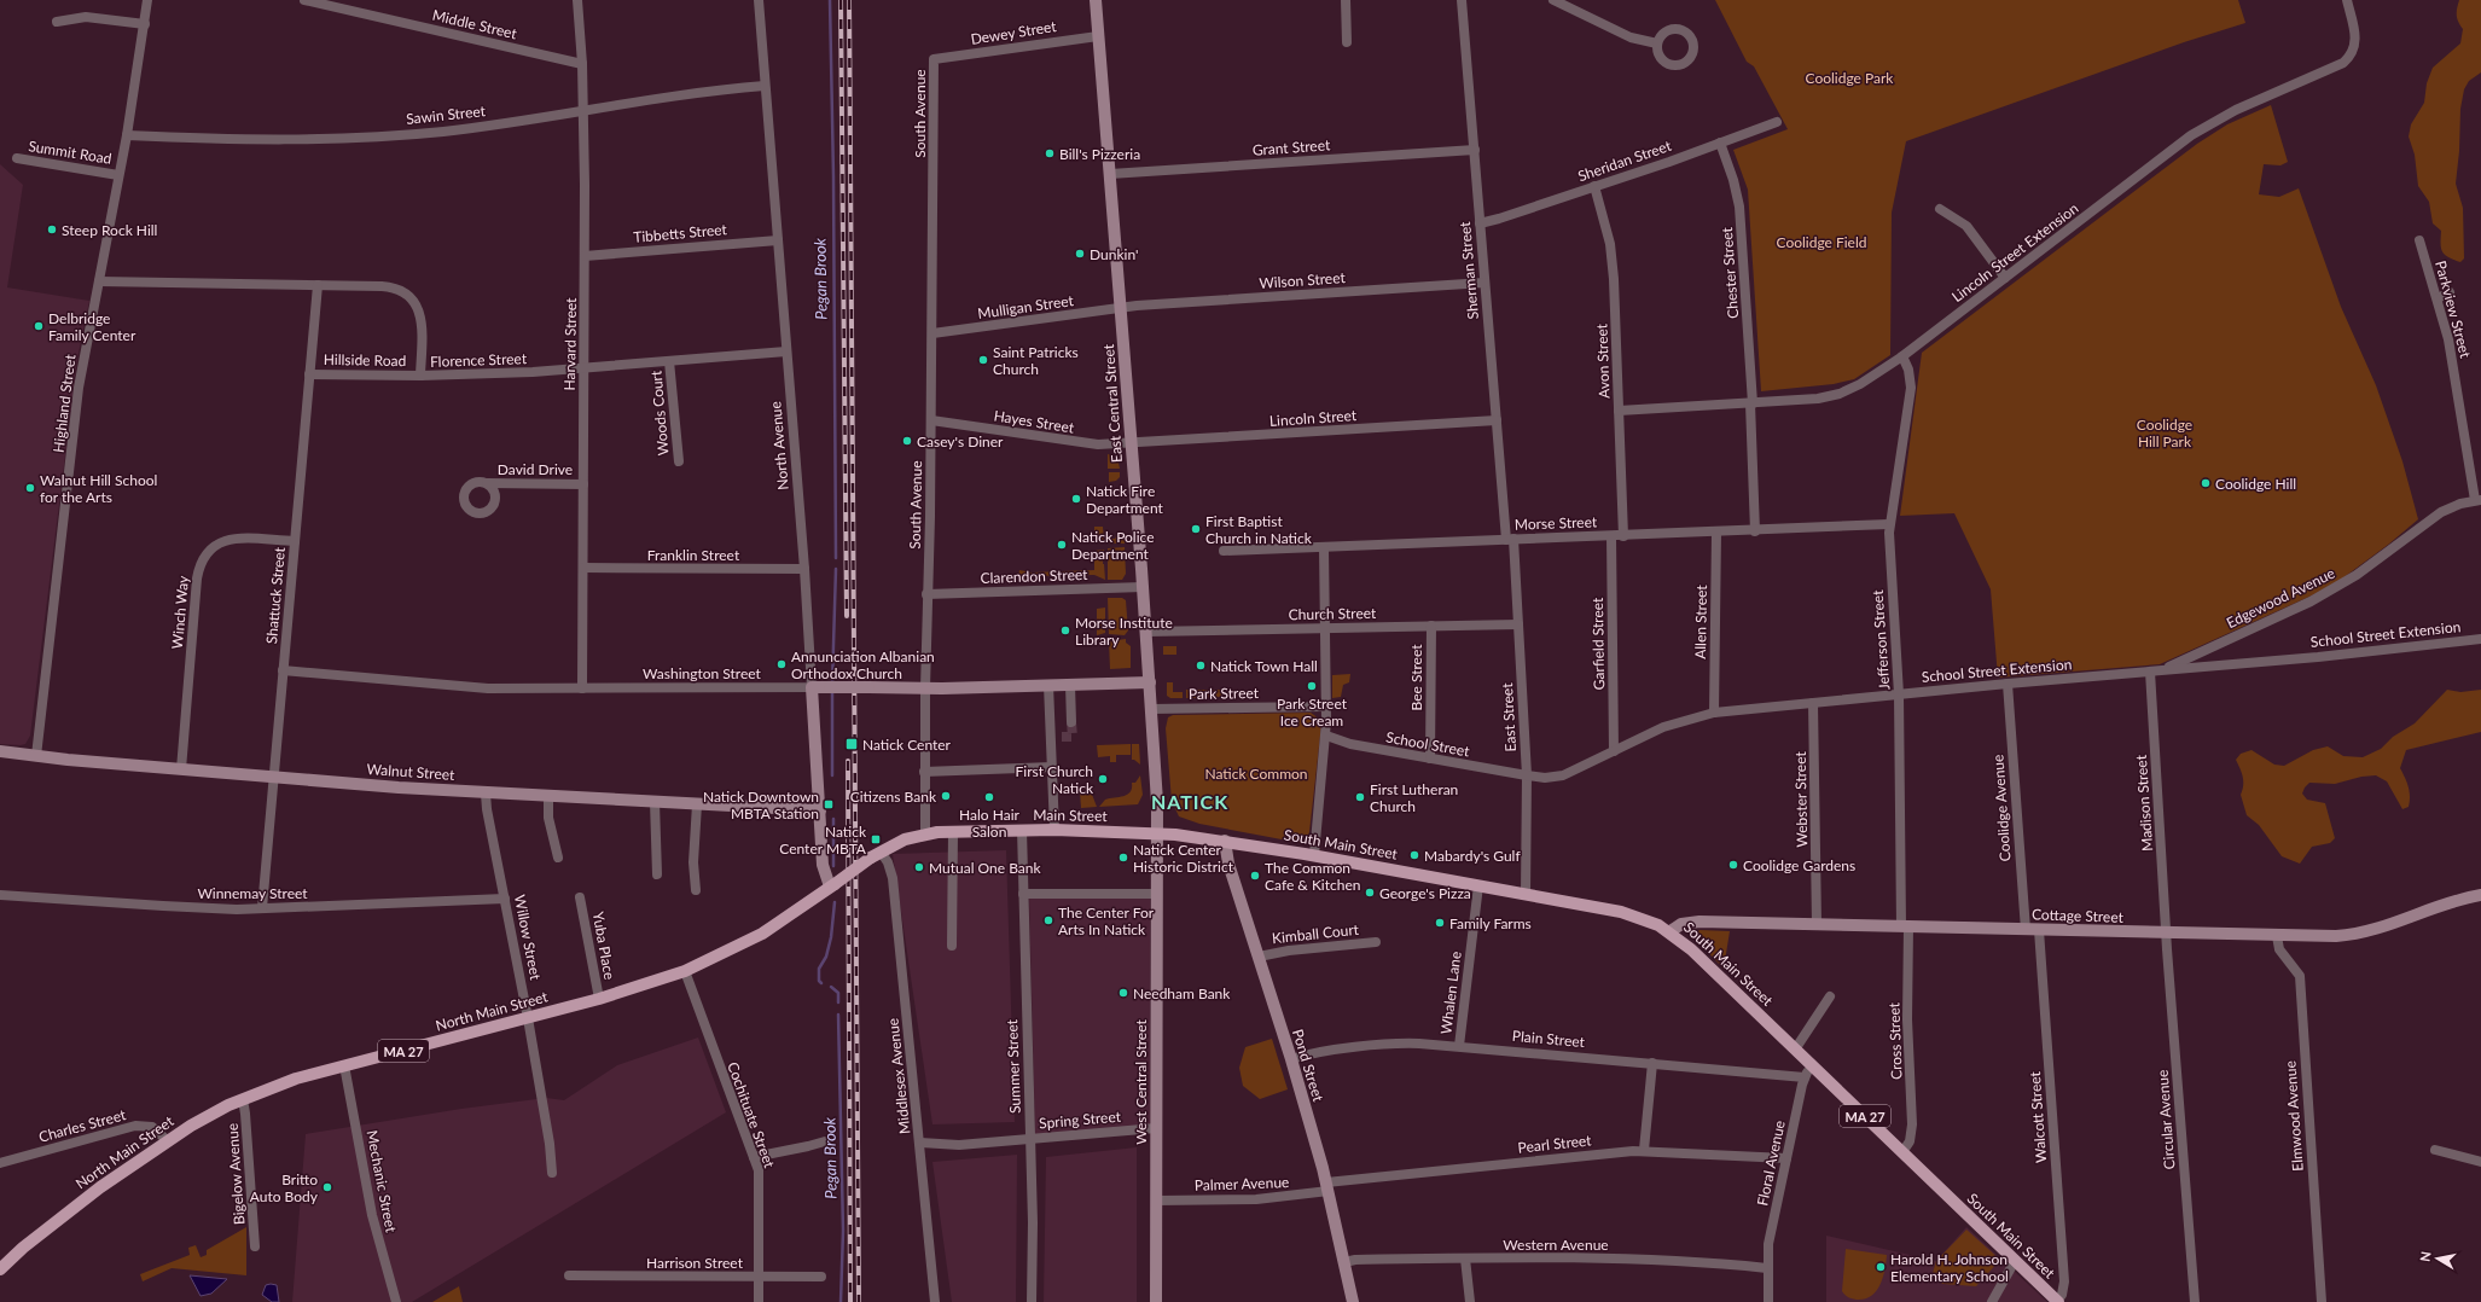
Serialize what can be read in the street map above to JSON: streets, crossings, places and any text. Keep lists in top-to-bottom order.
{
  "streets": {
    "main road": [
      "Main Street",
      "South Main Street",
      "North Main Street",
      "MA 27"
    ],
    "street": [
      "Middle Street",
      "Dewey Street",
      "South Avenue",
      "Sawin Street",
      "Grant Street",
      "Summit Road",
      "Sheridan Street",
      "Tibbetts Street",
      "Lincoln Street Extension",
      "Sherman Street",
      "Chester Street",
      "Wilson Street",
      "Mulligan Street",
      "Parkview Street",
      "Harvard Street",
      "Hillside Road",
      "Florence Street",
      "Avon Street",
      "Highland Street",
      "East Central Street",
      "Woods Court",
      "Lincoln Street",
      "Hayes Street",
      "North Avenue",
      "David Drive",
      "Morse Street",
      "Franklin Street",
      "Clarendon Street",
      "Shattuck Street",
      "Edgewood Avenue",
      "Winch Way",
      "Church Street",
      "Allen Street",
      "School Street Extension",
      "Jefferson Street",
      "Garfield Street",
      "Washington Street",
      "Bee Street",
      "Park Street",
      "East Street",
      "School Street",
      "Walnut Street",
      "Webster Street",
      "Madison Street",
      "Coolidge Avenue",
      "Winnemay Street",
      "Cottage Street",
      "Kimball Court",
      "Willow Street",
      "Yuba Place",
      "Whalen Lane",
      "Plain Street",
      "Cross Street",
      "Pond Street",
      "Summer Street",
      "Middlesex Avenue",
      "West Central Street",
      "Cochituate Street",
      "Elmwood Avenue",
      "Walcott Street",
      "Spring Street",
      "Circular Avenue",
      "Charles Street",
      "Pearl Street",
      "Floral Avenue",
      "Bigelow Avenue",
      "Mechanic Street",
      "Palmer Avenue",
      "Western Avenue",
      "Harrison Street"
    ]
  },
  "crossings": [
    ["Middle Street", "Harvard Street"],
    ["Dewey Street", "South Avenue"],
    ["Dewey Street", "East Central Street"],
    ["South Avenue", "Mulligan Street"],
    ["South Avenue", "Hayes Street"],
    ["South Avenue", "Clarendon Street"],
    ["South Avenue", "Washington Street"],
    ["South Avenue", "Main Street"],
    ["Sawin Street", "Harvard Street"],
    ["Sawin Street", "Highland Street"],
    ["Sawin Street", "North Avenue"],
    ["Grant Street", "Sherman Street"],
    ["Grant Street", "East Central Street"],
    ["Summit Road", "Highland Street"],
    ["Sheridan Street", "Sherman Street"],
    ["Sheridan Street", "Chester Street"],
    ["Sheridan Street", "Avon Street"],
    ["Tibbetts Street", "Harvard Street"],
    ["Tibbetts Street", "North Avenue"],
    ["Lincoln Street Extension", "Chester Street"],
    ["Lincoln Street Extension", "Avon Street"],
    ["Lincoln Street Extension", "Jefferson Street"],
    ["Sherman Street", "Wilson Street"],
    ["Sherman Street", "Lincoln Street"],
    ["Sherman Street", "Morse Street"],
    ["Sherman Street", "East Street"],
    ["Chester Street", "Morse Street"],
    ["Wilson Street", "Mulligan Street"],
    ["Wilson Street", "East Central Street"],
    ["Mulligan Street", "East Central Street"],
    ["Parkview Street", "Edgewood Avenue"],
    ["Harvard Street", "Florence Street"],
    ["Harvard Street", "David Drive"],
    ["Harvard Street", "Franklin Street"],
    ["Harvard Street", "Washington Street"],
    ["Hillside Road", "Florence Street"],
    ["Hillside Road", "Shattuck Street"],
    ["Florence Street", "Highland Street"],
    ["Florence Street", "Woods Court"],
    ["Florence Street", "North Avenue"],
    ["Florence Street", "Shattuck Street"],
    ["Avon Street", "Morse Street"],
    ["Highland Street", "Walnut Street"],
    ["East Central Street", "Lincoln Street"],
    ["East Central Street", "Hayes Street"],
    ["East Central Street", "Clarendon Street"],
    ["East Central Street", "Church Street"],
    ["East Central Street", "Washington Street"],
    ["East Central Street", "Park Street"],
    ["East Central Street", "Main Street"],
    ["East Central Street", "South Main Street"],
    ["East Central Street", "West Central Street"],
    ["Lincoln Street", "Hayes Street"],
    ["North Avenue", "Franklin Street"],
    ["North Avenue", "Washington Street"],
    ["North Avenue", "Walnut Street"],
    ["North Avenue", "North Main Street"],
    ["Morse Street", "Allen Street"],
    ["Morse Street", "Jefferson Street"],
    ["Morse Street", "Garfield Street"],
    ["Morse Street", "East Street"],
    ["Shattuck Street", "Winch Way"],
    ["Shattuck Street", "Washington Street"],
    ["Shattuck Street", "Walnut Street"],
    ["Shattuck Street", "Winnemay Street"],
    ["Edgewood Avenue", "School Street Extension"],
    ["Winch Way", "Walnut Street"],
    ["Church Street", "Bee Street"],
    ["Church Street", "East Street"],
    ["Allen Street", "School Street Extension"],
    ["School Street Extension", "Jefferson Street"],
    ["School Street Extension", "Garfield Street"],
    ["School Street Extension", "East Street"],
    ["School Street Extension", "School Street"],
    ["School Street Extension", "Webster Street"],
    ["School Street Extension", "Madison Street"],
    ["School Street Extension", "Coolidge Avenue"],
    ["Jefferson Street", "Cottage Street"],
    ["Jefferson Street", "Cross Street"],
    ["Bee Street", "School Street"],
    ["East Street", "School Street"],
    ["East Street", "South Main Street"],
    ["Walnut Street", "Willow Street"],
    ["Webster Street", "Cottage Street"],
    ["Madison Street", "Cottage Street"],
    ["Madison Street", "Circular Avenue"],
    ["Coolidge Avenue", "Cottage Street"],
    ["Main Street", "South Main Street"],
    ["Main Street", "North Main Street"],
    ["Main Street", "Summer Street"],
    ["Main Street", "Middlesex Avenue"],
    ["Main Street", "West Central Street"],
    ["South Main Street", "Cottage Street"],
    ["South Main Street", "Whalen Lane"],
    ["South Main Street", "Cross Street"],
    ["South Main Street", "Pond Street"],
    ["South Main Street", "West Central Street"],
    ["South Main Street", "Walcott Street"],
    ["South Main Street", "Floral Avenue"],
    ["Winnemay Street", "Willow Street"],
    ["Cottage Street", "Cross Street"],
    ["Cottage Street", "Elmwood Avenue"],
    ["Cottage Street", "Walcott Street"],
    ["Cottage Street", "Circular Avenue"],
    ["Kimball Court", "Pond Street"],
    ["Willow Street", "North Main Street"],
    ["Yuba Place", "North Main Street"],
    ["Whalen Lane", "Plain Street"],
    ["North Main Street", "Middlesex Avenue"],
    ["North Main Street", "Cochituate Street"],
    ["North Main Street", "Charles Street"],
    ["North Main Street", "Bigelow Avenue"],
    ["North Main Street", "Mechanic Street"],
    ["Plain Street", "Pond Street"],
    ["Plain Street", "Floral Avenue"],
    ["Pond Street", "Pearl Street"],
    ["Pond Street", "Palmer Avenue"],
    ["Pond Street", "Western Avenue"],
    ["Summer Street", "Spring Street"],
    ["Middlesex Avenue", "Spring Street"],
    ["West Central Street", "Spring Street"],
    ["West Central Street", "Palmer Avenue"],
    ["Cochituate Street", "Harrison Street"],
    ["Pearl Street", "Floral Avenue"],
    ["Pearl Street", "Palmer Avenue"],
    ["Floral Avenue", "Western Avenue"]
  ],
  "districts": ["NATICK"],
  "water": ["Pegan Brook"],
  "parks": [
    "Coolidge Park",
    "Coolidge Field",
    "Coolidge Hill Park",
    "Natick Common"
  ],
  "places": {
    "other": [
      "Bill's Pizzeria",
      "Steep Rock Hill",
      "Dunkin'",
      "Delbridge Family Center",
      "Saint Patricks Church",
      "Casey's Diner",
      "Coolidge Hill",
      "Walnut Hill School for the Arts",
      "Natick Fire Department",
      "First Baptist Church in Natick",
      "Natick Police Department",
      "Morse Institute Library",
      "Annunciation Albanian Orthodox Church",
      "Natick Town Hall",
      "Park Street Ice Cream",
      "First Church Natick",
      "Citizens Bank",
      "Halo Hair Salon",
      "First Lutheran Church",
      "Mabardy's Gulf",
      "Natick Center Historic District",
      "Coolidge Gardens",
      "Mutual One Bank",
      "The Common Cafe & Kitchen",
      "George's Pizza",
      "The Center For Arts In Natick",
      "Family Farms",
      "Needham Bank",
      "Britto Auto Body",
      "Harold H. Johnson Elementary School"
    ],
    "transit": ["Natick Center", "Natick Downtown MBTA Station", "Natick Center MBTA"]
  },
  "north": "left"
}
